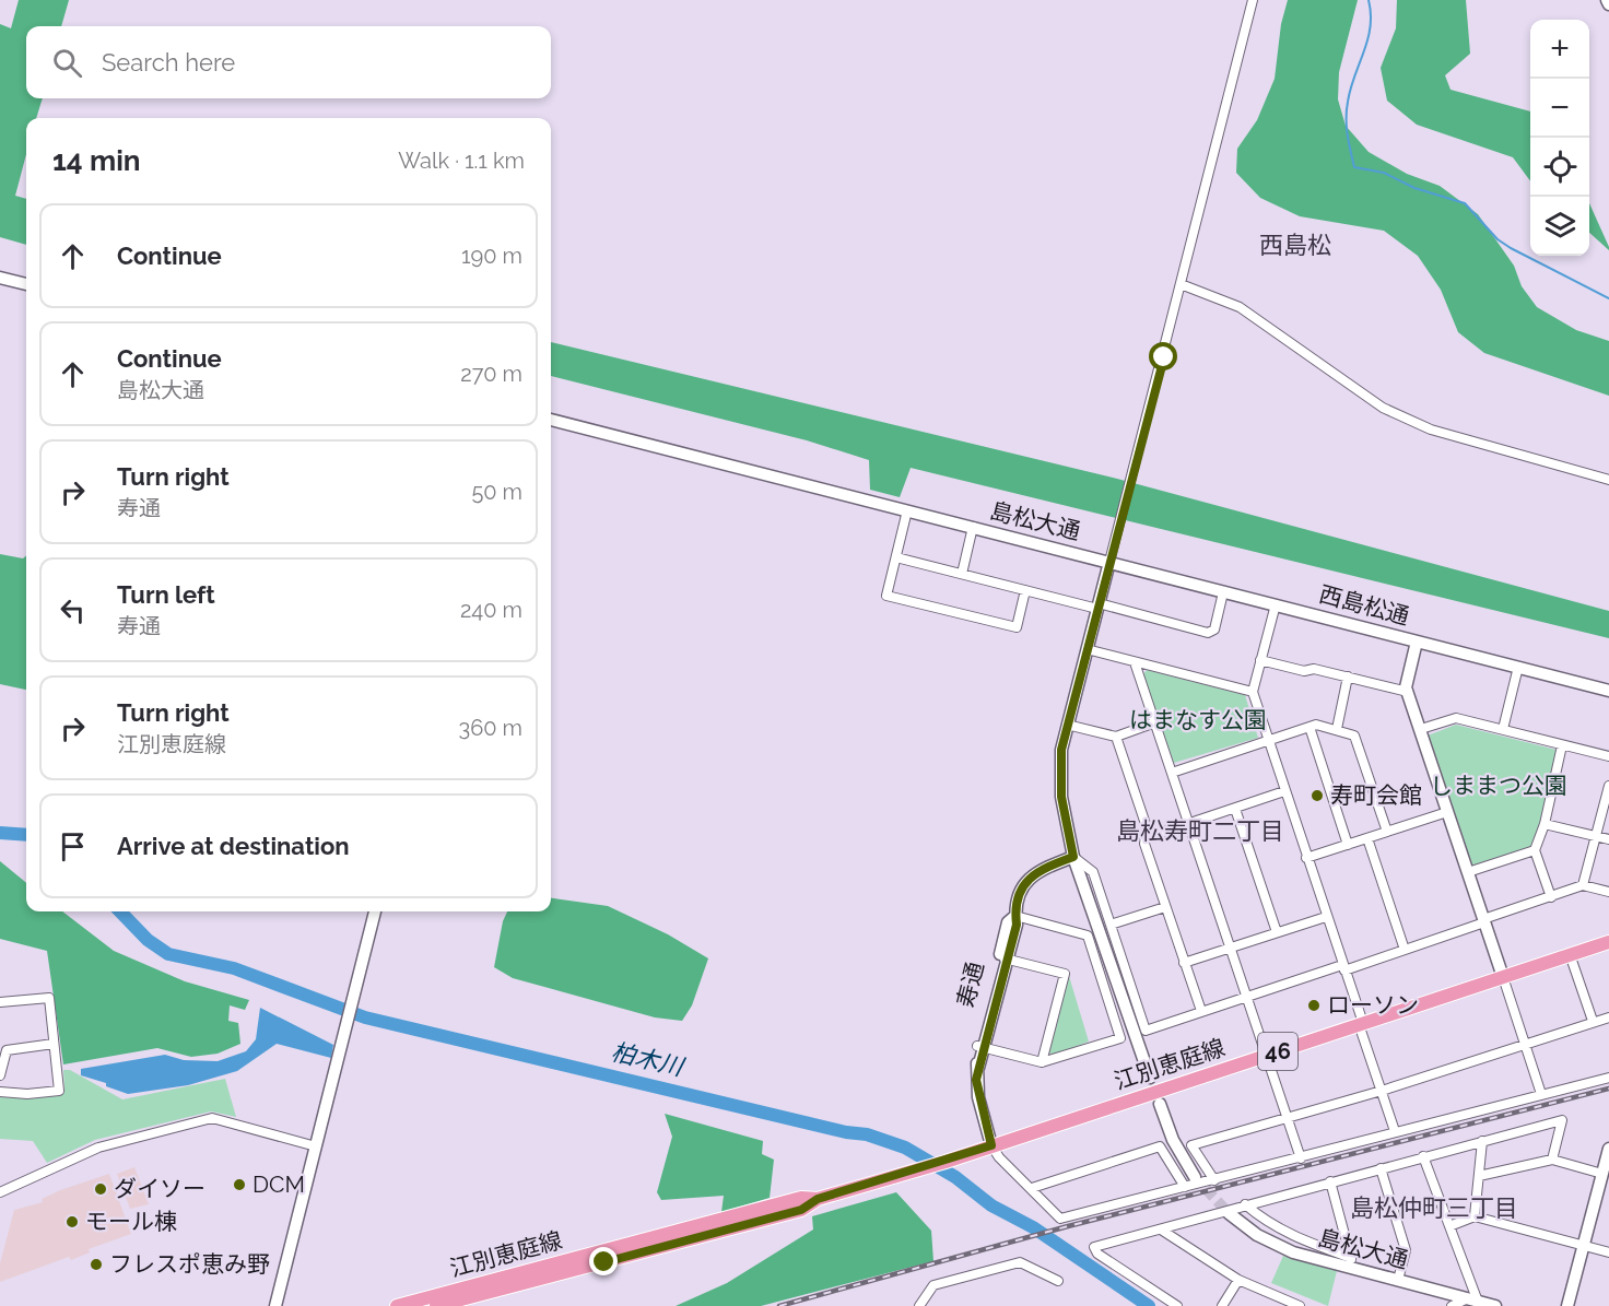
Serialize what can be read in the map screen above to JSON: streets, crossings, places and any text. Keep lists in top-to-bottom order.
{
  "streets": {
    "main road": ["46", "江別恵庭線"],
    "street": ["島松大通", "西島松通", "寿通"]
  },
  "crossings": [
    ["島松大通", "西島松通"],
    ["寿通", "江別恵庭線"]
  ],
  "districts": ["西島松", "島松寿町二丁目", "島松仲町三丁目"],
  "water": ["柏木川"],
  "parks": ["はまなす公園", "しままつ公園"],
  "places": [
    "寿町会館",
    "ローソン",
    "DCM",
    "ダイソー",
    "モール棟",
    "フレスポ恵み野"
  ],
  "page": {
    "map_buttons": ["+", "−"],
    "search": "Search here",
    "heading": ["14 min", "Walk · 1.1 km"],
    "list": [
      ["Continue", "190 m"],
      ["Continue", "島松大通", "270 m"],
      ["Turn right", "寿通", "50 m"],
      ["Turn left", "寿通", "240 m"],
      ["Turn right", "江別恵庭線", "360 m"],
      "Arrive at destination"
    ]
  }
}
